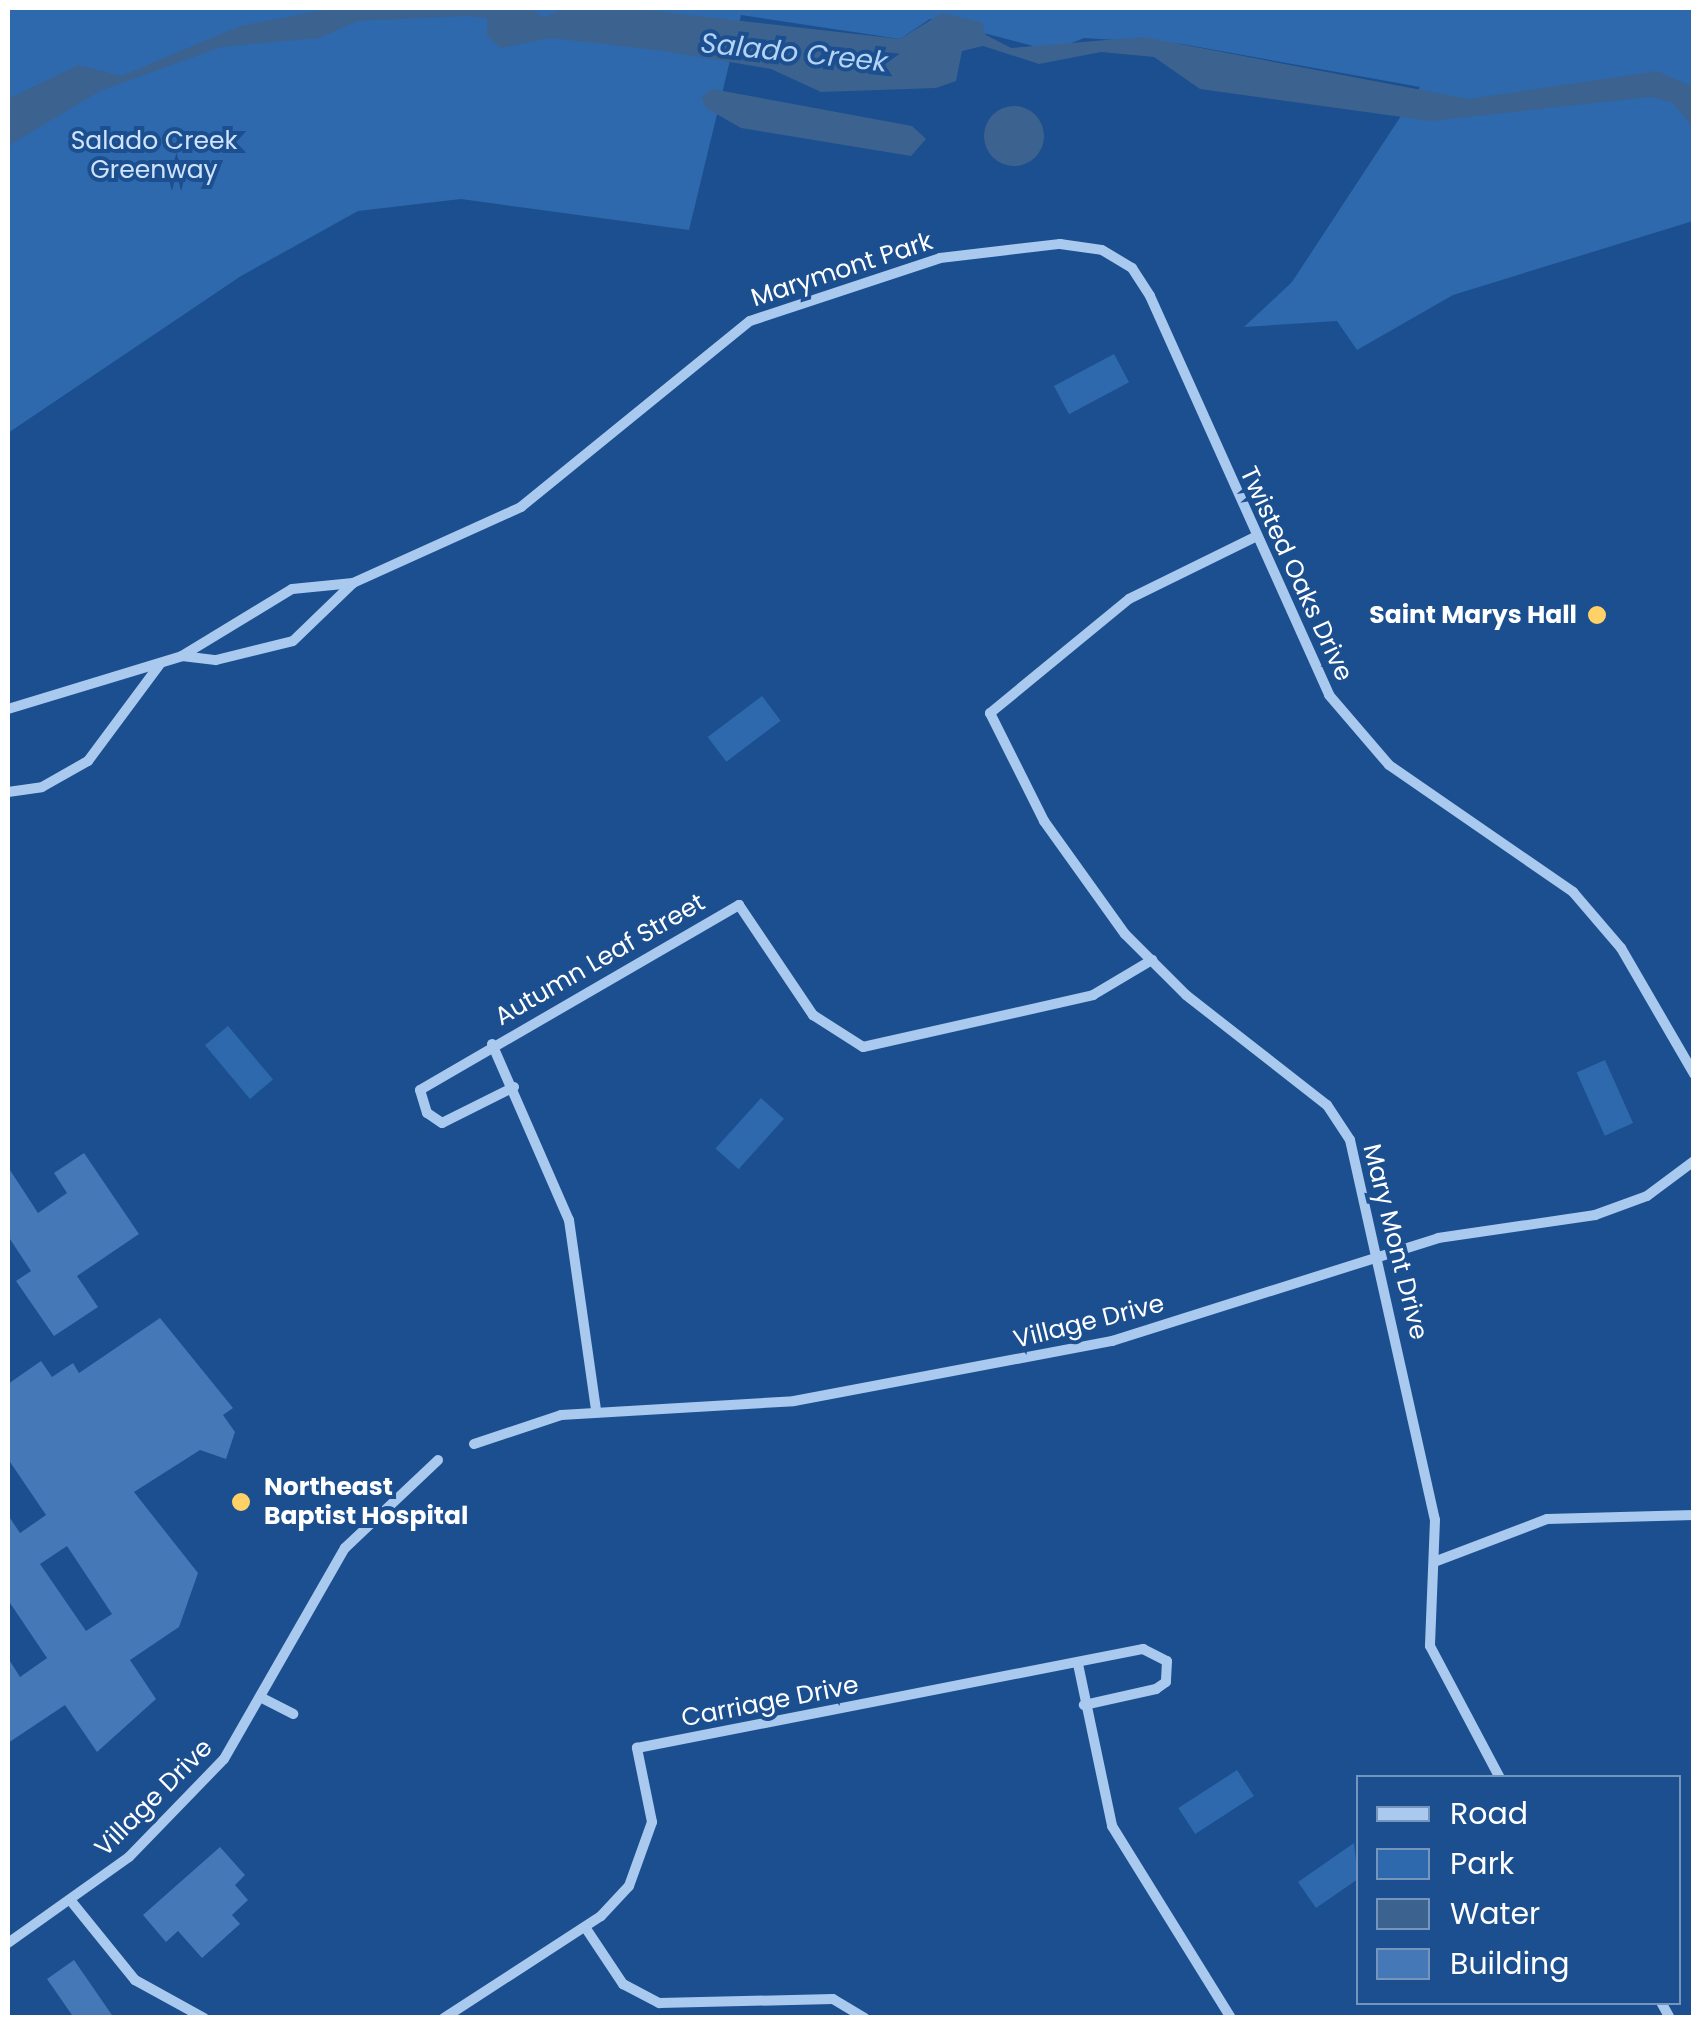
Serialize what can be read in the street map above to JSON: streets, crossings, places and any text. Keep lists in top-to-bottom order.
{
  "streets": {
    "street": [
      "Marymont Park",
      "Twisted Oaks Drive",
      "Autumn Leaf Street",
      "Mary Mont Drive",
      "Village Drive",
      "Carriage Drive"
    ]
  },
  "crossings": [
    ["Marymont Park", "Twisted Oaks Drive"],
    ["Twisted Oaks Drive", "Mary Mont Drive"],
    ["Autumn Leaf Street", "Mary Mont Drive"],
    ["Mary Mont Drive", "Village Drive"]
  ],
  "water": ["Salado Creek"],
  "parks": ["Salado Creek Greenway"],
  "places": ["Saint Marys Hall", "Northeast Baptist Hospital"],
  "legend": [
    "Road",
    "Park",
    "Water",
    "Building"
  ]
}
